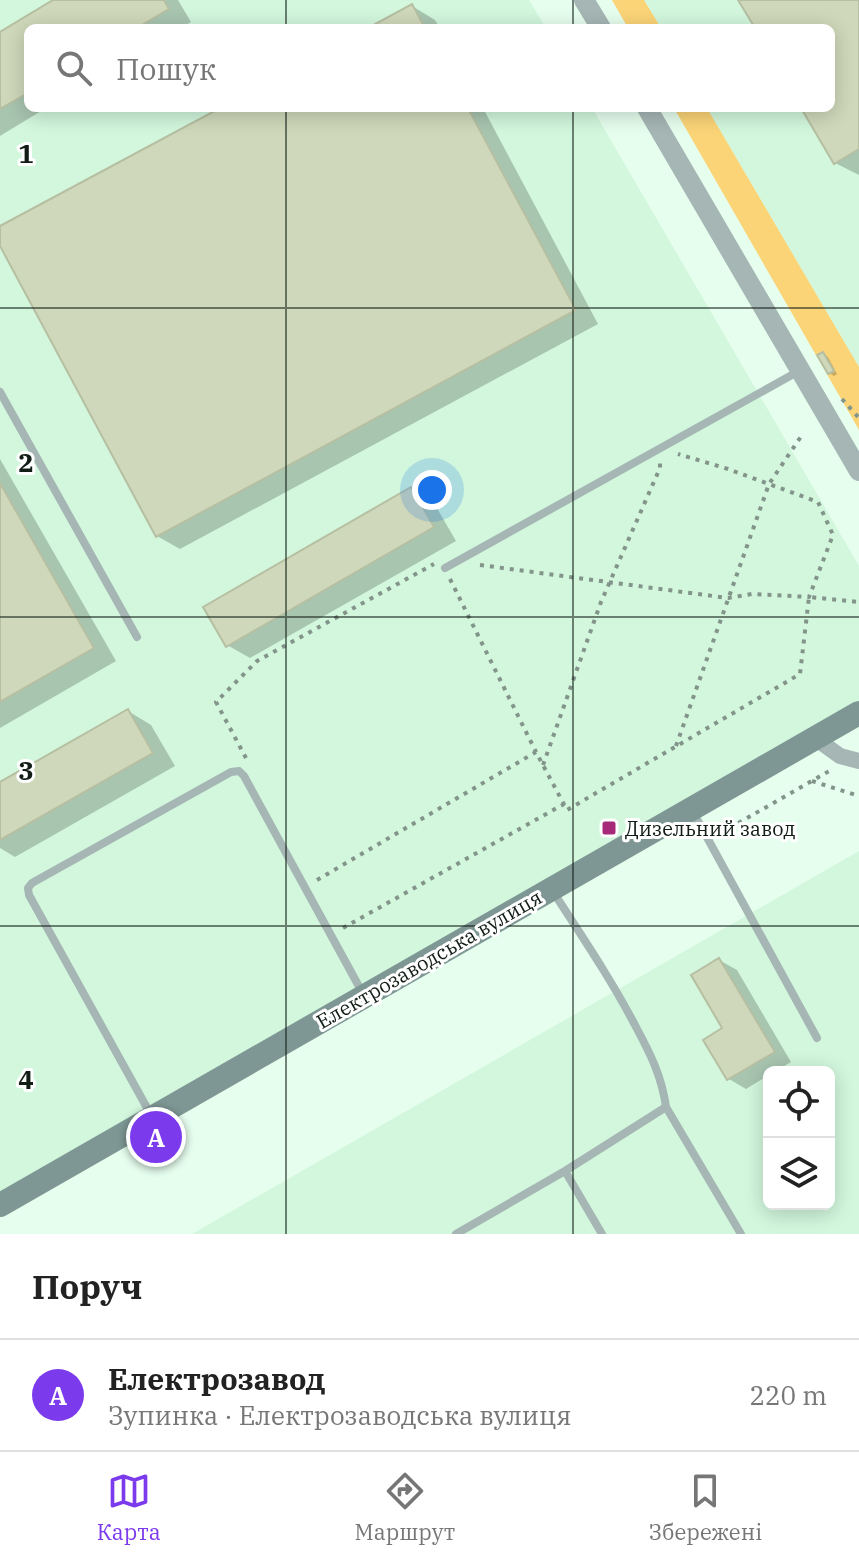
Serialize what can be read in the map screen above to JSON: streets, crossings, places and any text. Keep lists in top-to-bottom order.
{
  "streets": {
    "main road": ["Електрозаводська вулиця"]
  },
  "places": {
    "transit": ["Дизельний завод"]
  },
  "page": {
    "search": "Пошук",
    "pins": "A",
    "heading": "Поруч",
    "list": [
      {
        "mark": "A",
        "name": "Електрозавод",
        "note": "Зупинка · Електрозаводська вулиця",
        "value": "220 m"
      }
    ],
    "nav": ["Карта", "Маршрут", "Збережені"]
  },
  "grid": {
    "rows": [
      "1",
      "2",
      "3",
      "4"
    ]
  }
}
